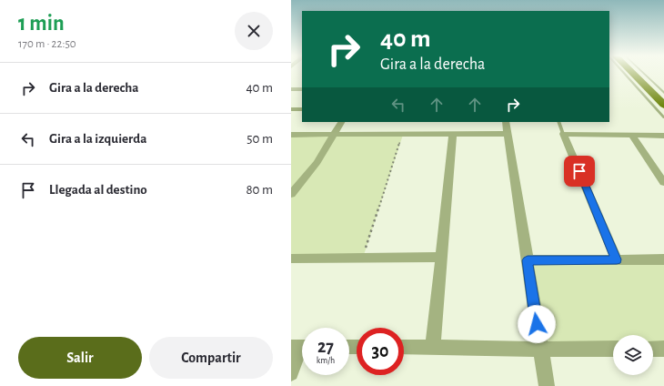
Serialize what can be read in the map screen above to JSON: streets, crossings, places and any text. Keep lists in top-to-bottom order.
{
  "page": {
    "heading": ["1 min", "170 m · 22:50"],
    "turn": ["40 m", "Gira a la derecha"],
    "list": [
      {
        "name": "Gira a la derecha",
        "value": "40 m"
      },
      {
        "name": "Gira a la izquierda",
        "value": "50 m"
      },
      {
        "name": "Llegada al destino",
        "value": "80 m"
      }
    ],
    "speed": "27 km/h",
    "limit": "30",
    "buttons": ["Salir", "Compartir"]
  }
}
